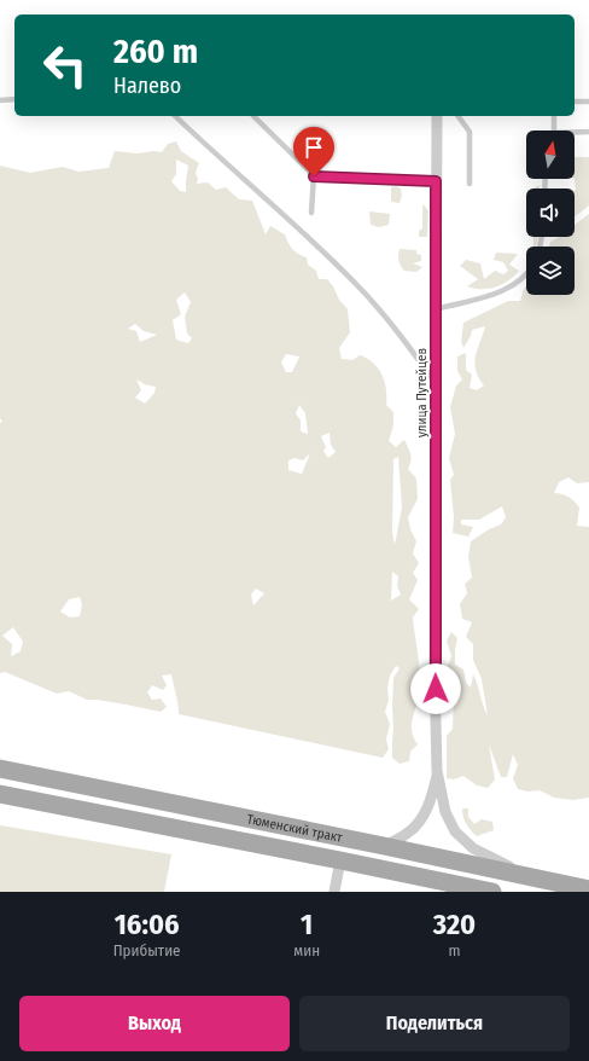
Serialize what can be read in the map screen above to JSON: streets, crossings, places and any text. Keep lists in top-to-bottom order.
{
  "streets": {
    "main road": ["Тюменский тракт"],
    "street": ["улица Путейцев"]
  },
  "north": "top",
  "page": {
    "turn": ["260 m", "Налево"],
    "eta": [
      "16:06",
      "Прибытие",
      "1",
      "мин",
      "320",
      "m"
    ],
    "buttons": ["Выход", "Поделиться"]
  }
}
